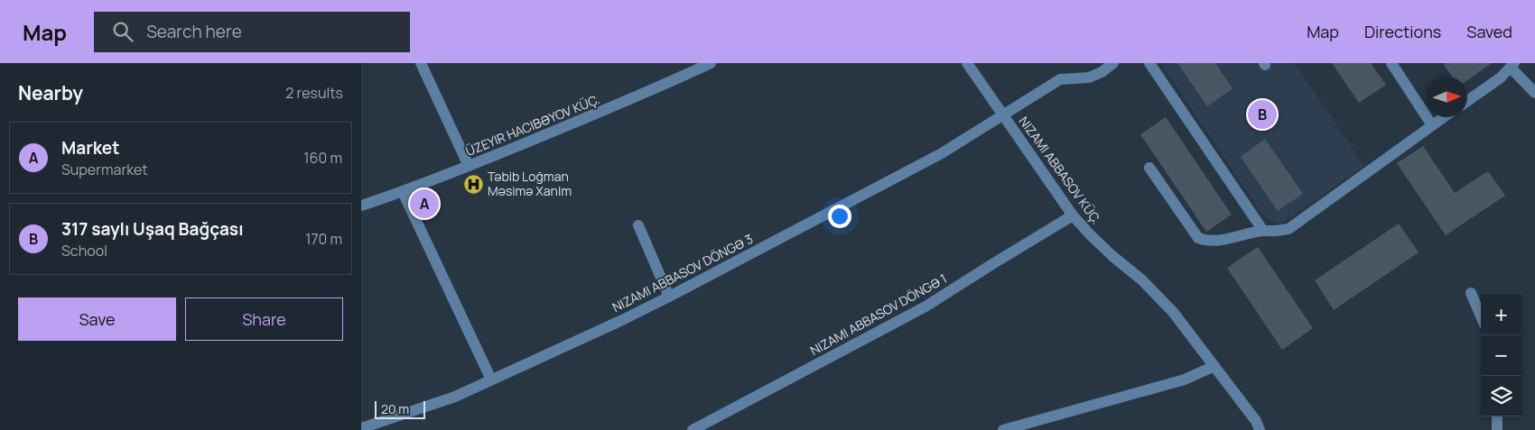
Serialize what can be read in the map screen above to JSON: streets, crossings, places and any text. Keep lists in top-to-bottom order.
{
  "streets": {
    "street": ["NIZAMI ABBASOV KÜÇ.", "NIZAMI ABBASOV DÖNGƏ 3", "NIZAMI ABBASOV DÖNGƏ 1"]
  },
  "crossings": [
    ["NIZAMI ABBASOV KÜÇ.", "NIZAMI ABBASOV DÖNGƏ 3"],
    ["NIZAMI ABBASOV KÜÇ.", "NIZAMI ABBASOV DÖNGƏ 1"]
  ],
  "places": {
    "hospital": ["Təbib Loğman Məsimə Xanlm"]
  },
  "scale_bar": "20 m",
  "north": "right",
  "page": {
    "header": "Map",
    "search": "Search here",
    "nav": ["Map", "Directions", "Saved"],
    "heading": ["Nearby", "2 results"],
    "pins": ["B", "A"],
    "list": [
      {
        "mark": "A",
        "name": "Market",
        "note": "Supermarket",
        "value": "160 m"
      },
      {
        "mark": "B",
        "name": "317 saylı Uşaq Bağçası",
        "note": "School",
        "value": "170 m"
      }
    ],
    "buttons": ["Save", "Share"],
    "map_buttons": ["+", "−"],
    "scale": "20 m"
  }
}
